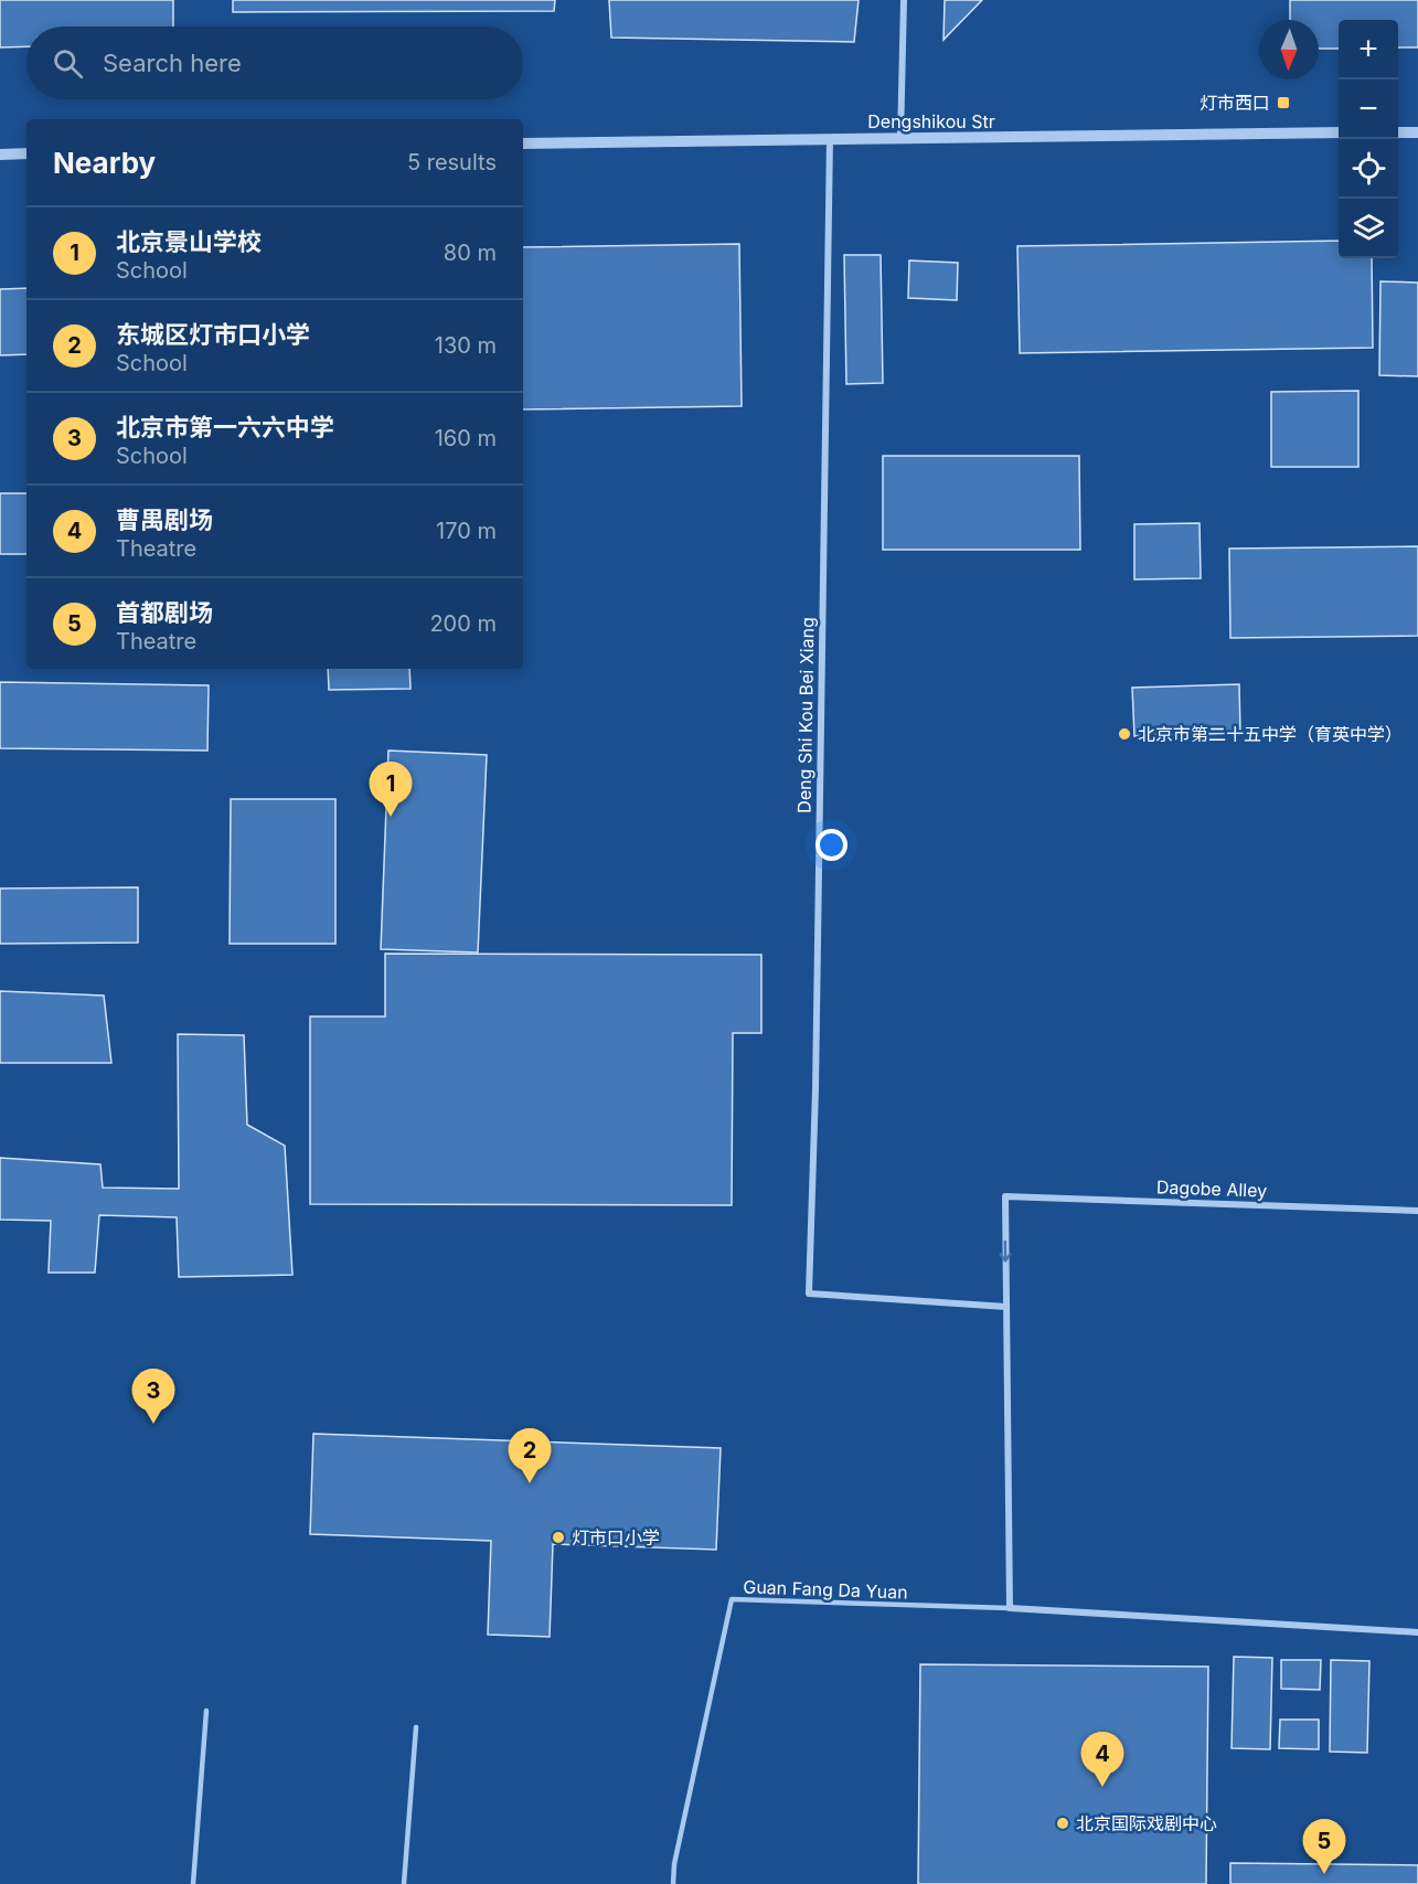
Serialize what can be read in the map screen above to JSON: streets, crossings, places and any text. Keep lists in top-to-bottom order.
{
  "streets": {
    "street": ["Dengshikou Str", "Deng Shi Kou Bei Xiang", "Dagobe Alley"],
    "lane": ["Guan Fang Da Yuan"]
  },
  "crossings": [
    ["Dengshikou Str", "Deng Shi Kou Bei Xiang"],
    ["Deng Shi Kou Bei Xiang", "Dagobe Alley"]
  ],
  "one_way": ["Dagobe Alley"],
  "places": {
    "transit": ["灯市西口"],
    "other": ["北京市第二十五中学（育英中学）", "灯市口小学", "北京国际戏剧中心"]
  },
  "north": "bottom",
  "page": {
    "map_buttons": ["+", "−"],
    "search": "Search here",
    "heading": ["Nearby", "5 results"],
    "list": [
      {
        "mark": "1",
        "name": "北京景山学校",
        "note": "School",
        "value": "80 m"
      },
      {
        "mark": "2",
        "name": "东城区灯市口小学",
        "note": "School",
        "value": "130 m"
      },
      {
        "mark": "3",
        "name": "北京市第一六六中学",
        "note": "School",
        "value": "160 m"
      },
      {
        "mark": "4",
        "name": "曹禺剧场",
        "note": "Theatre",
        "value": "170 m"
      },
      {
        "mark": "5",
        "name": "首都剧场",
        "note": "Theatre",
        "value": "200 m"
      }
    ],
    "pins": [
      "1",
      "3",
      "2",
      "4",
      "5"
    ]
  }
}
